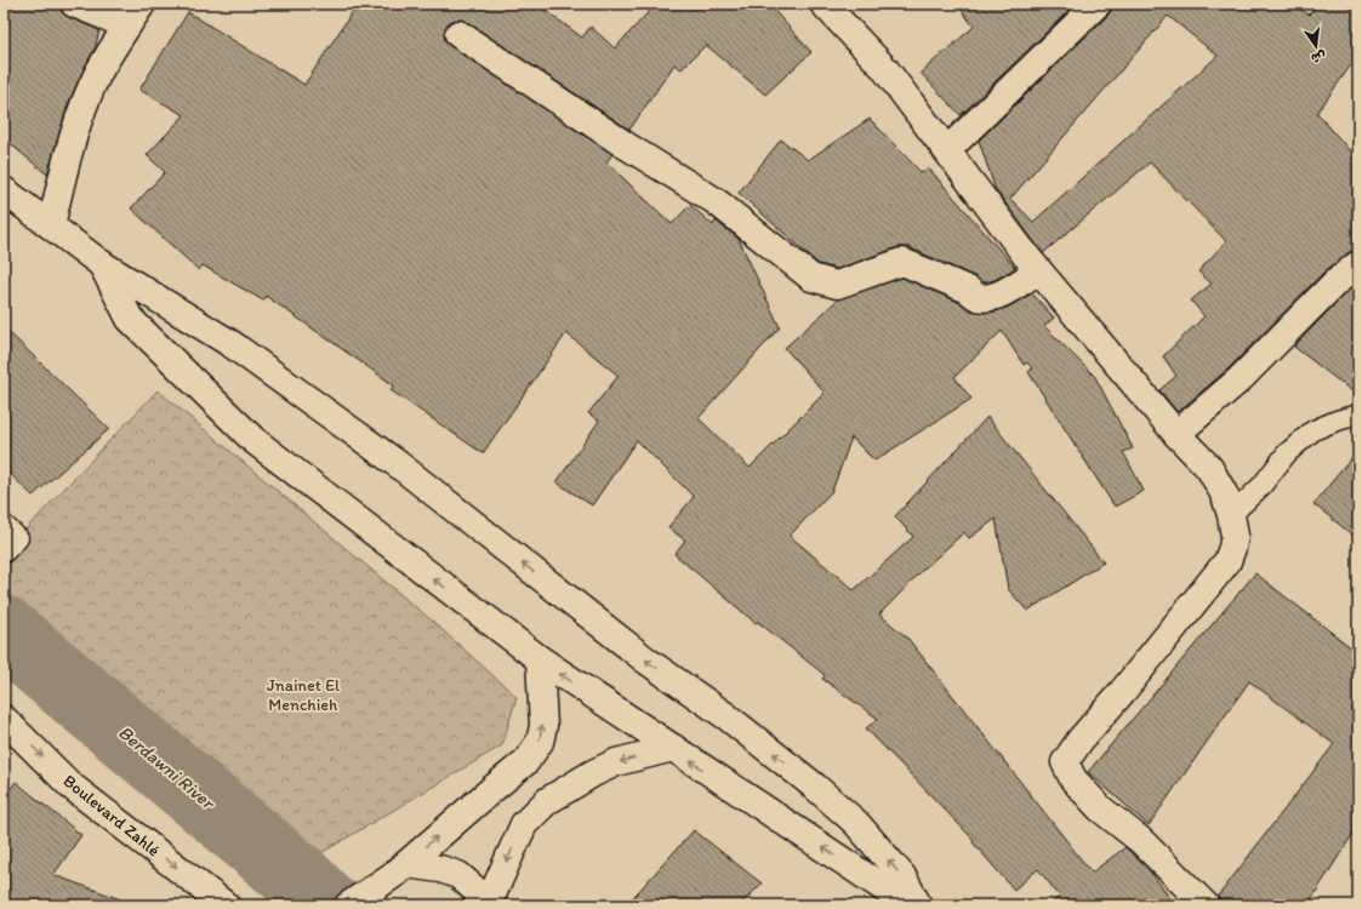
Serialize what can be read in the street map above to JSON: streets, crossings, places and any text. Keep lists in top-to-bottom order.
{
  "streets": {
    "street": ["Boulevard Zahlé"]
  },
  "one_way": ["Boulevard Zahlé"],
  "water": ["Berdawni River"],
  "parks": ["Jnainet El Menchieh"],
  "north": "bottom"
}
